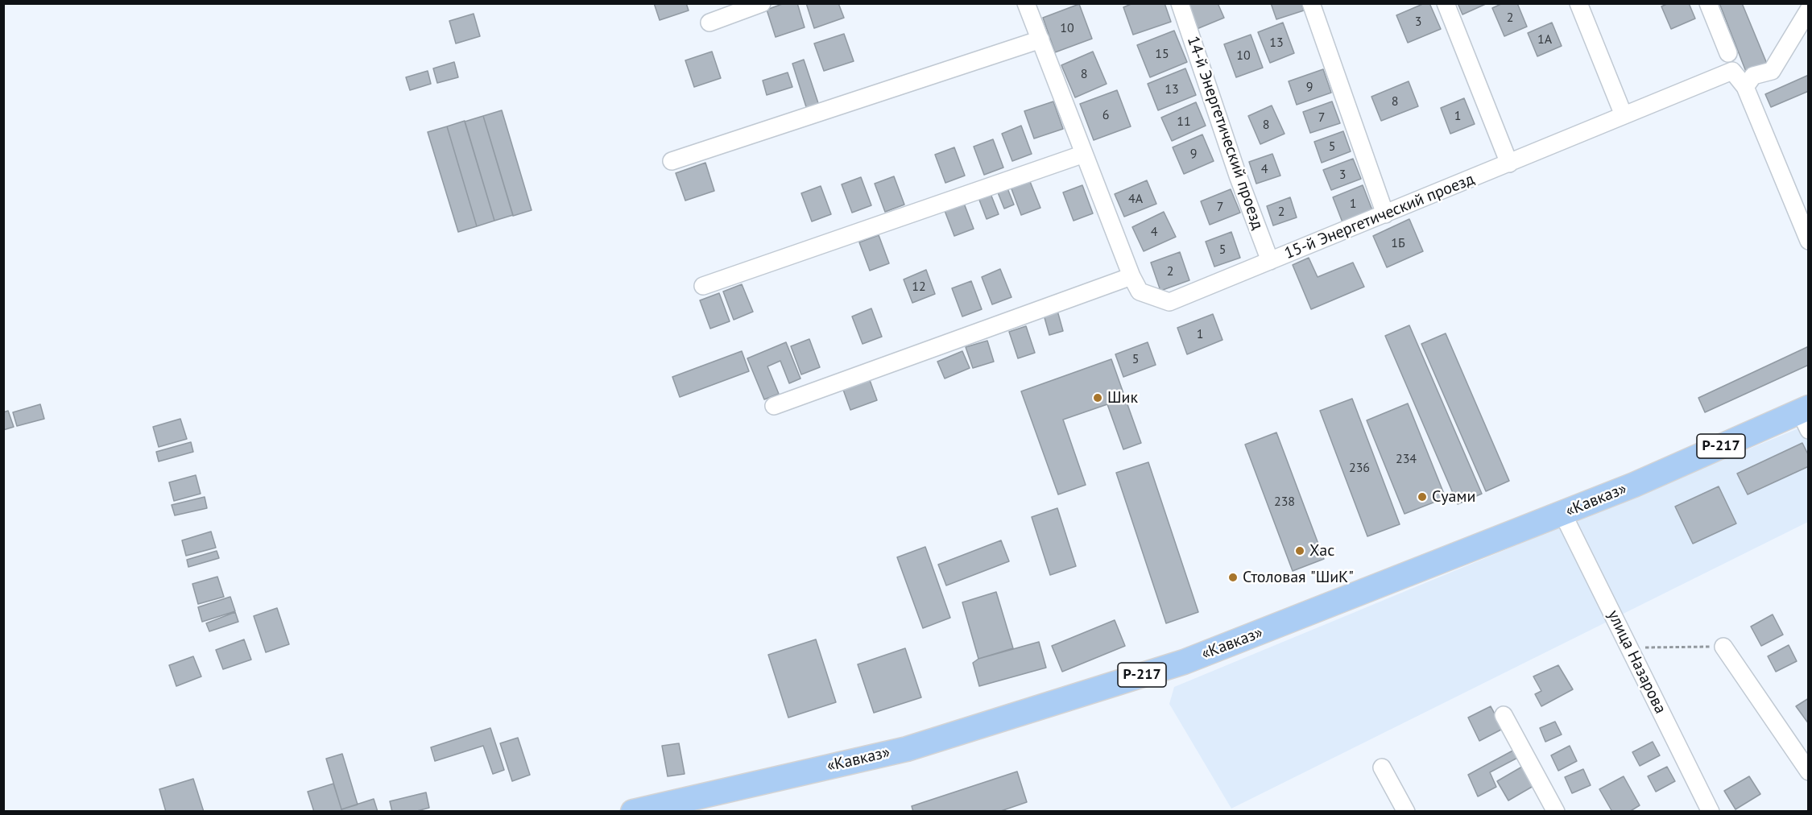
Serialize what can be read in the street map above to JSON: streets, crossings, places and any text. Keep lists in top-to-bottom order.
{
  "streets": {
    "highway": ["Р-217", "«Кавказ»"],
    "street": ["14-й Энергетический проезд", "15-й Энергетический проезд", "улица Назарова"]
  },
  "crossings": [
    ["14-й Энергетический проезд", "15-й Энергетический проезд"],
    ["«Кавказ»", "улица Назарова"]
  ],
  "places": [
    "Шик",
    "Суами",
    "Хас",
    "Столовая \"ШиК\""
  ],
  "house_numbers": [
    "2",
    "3",
    "10",
    "1А",
    "13",
    "15",
    "10",
    "8",
    "9",
    "13",
    "8",
    "6",
    "1",
    "7",
    "11",
    "8",
    "5",
    "9",
    "4",
    "3",
    "4А",
    "1",
    "7",
    "2",
    "4",
    "1Б",
    "5",
    "2",
    "12",
    "1",
    "5",
    "234",
    "236",
    "238"
  ]
}
